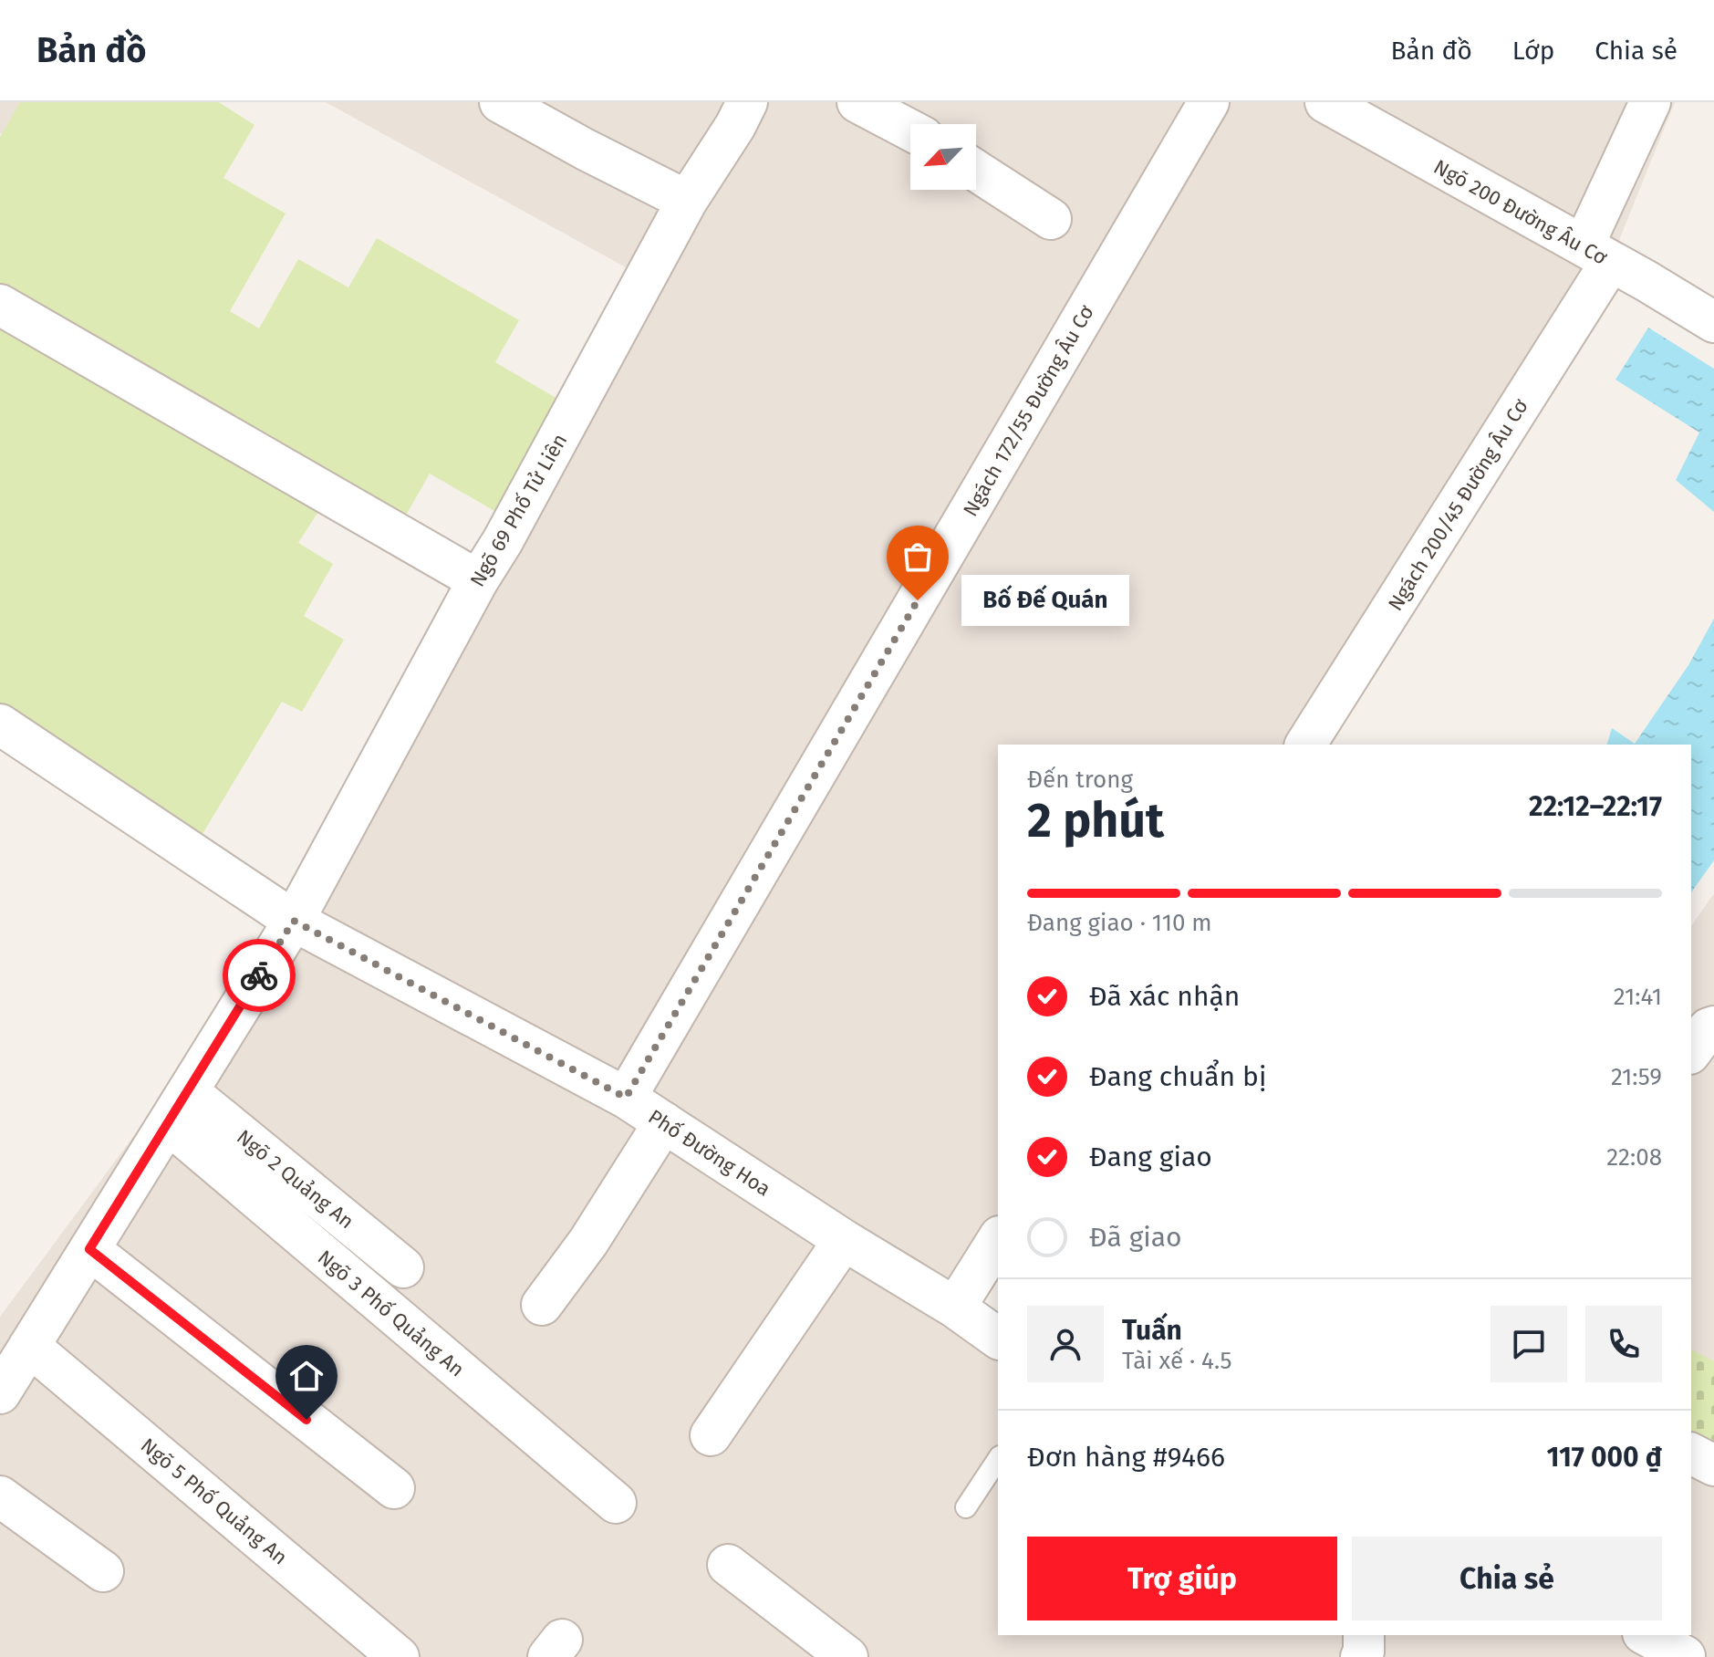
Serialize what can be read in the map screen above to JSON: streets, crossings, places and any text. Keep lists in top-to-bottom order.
{
  "streets": {
    "street": [
      "Ngõ 200 Đường Âu Cơ",
      "Ngách 172/55 Đường Âu Cơ",
      "Ngách 200/45 Đường Âu Cơ",
      "Ngõ 69 Phố Tử Liên",
      "Phố Đường Hoa",
      "Ngõ 2 Quảng An",
      "Ngõ 3 Phố Quảng An",
      "Ngõ 5 Phố Quảng An"
    ]
  },
  "crossings": [
    ["Ngõ 200 Đường Âu Cơ", "Ngách 200/45 Đường Âu Cơ"],
    ["Ngách 172/55 Đường Âu Cơ", "Phố Đường Hoa"],
    ["Ngõ 69 Phố Tử Liên", "Phố Đường Hoa"],
    ["Ngõ 69 Phố Tử Liên", "Ngõ 2 Quảng An"],
    ["Ngõ 69 Phố Tử Liên", "Ngõ 3 Phố Quảng An"],
    ["Ngõ 69 Phố Tử Liên", "Ngõ 5 Phố Quảng An"],
    ["Ngõ 2 Quảng An", "Ngõ 3 Phố Quảng An"]
  ],
  "places": ["Bố Đế Quán"],
  "north": "bottom left",
  "page": {
    "header": "Bản đồ",
    "nav": ["Bản đồ", "Lớp", "Chia sẻ"],
    "bubble": "Bố Đế Quán",
    "heading": ["2 phút", "Đến trong", "22:12–22:17"],
    "panel": [
      "Tuấn",
      "Tài xế · 4.5",
      "Đơn hàng #9466",
      "117 000 ₫"
    ],
    "bar": "Đang giao · 110 m",
    "list": [
      ["Đã xác nhận", "21:41"],
      ["Đang chuẩn bị", "21:59"],
      ["Đang giao", "22:08"],
      "Đã giao"
    ],
    "buttons": ["Trợ giúp", "Chia sẻ"]
  }
}
